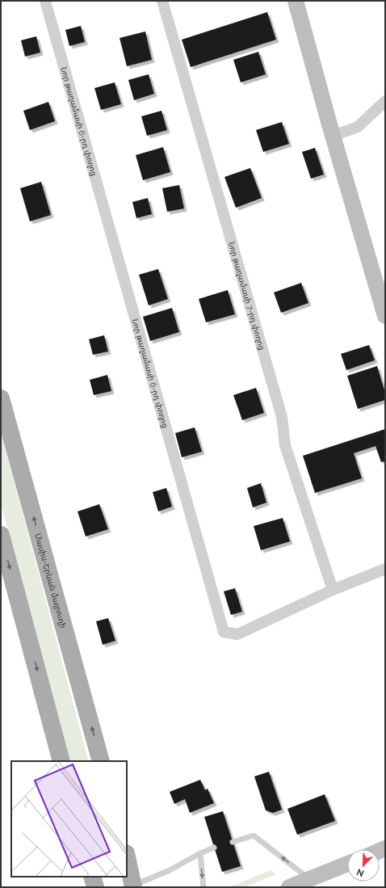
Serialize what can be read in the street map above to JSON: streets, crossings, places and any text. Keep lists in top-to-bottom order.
{
  "streets": {
    "main road": ["Մասիս-Երևան մայրուղի"],
    "street": ["Նոր թաղամասի 6-րդ փողոց", "Նոր թաղամասի 7-րդ փողոց"]
  },
  "crossings": [
    ["Նոր թաղամասի 6-րդ փողոց", "Նոր թաղամասի 7-րդ փողոց"]
  ],
  "north": "bottom left"
}
